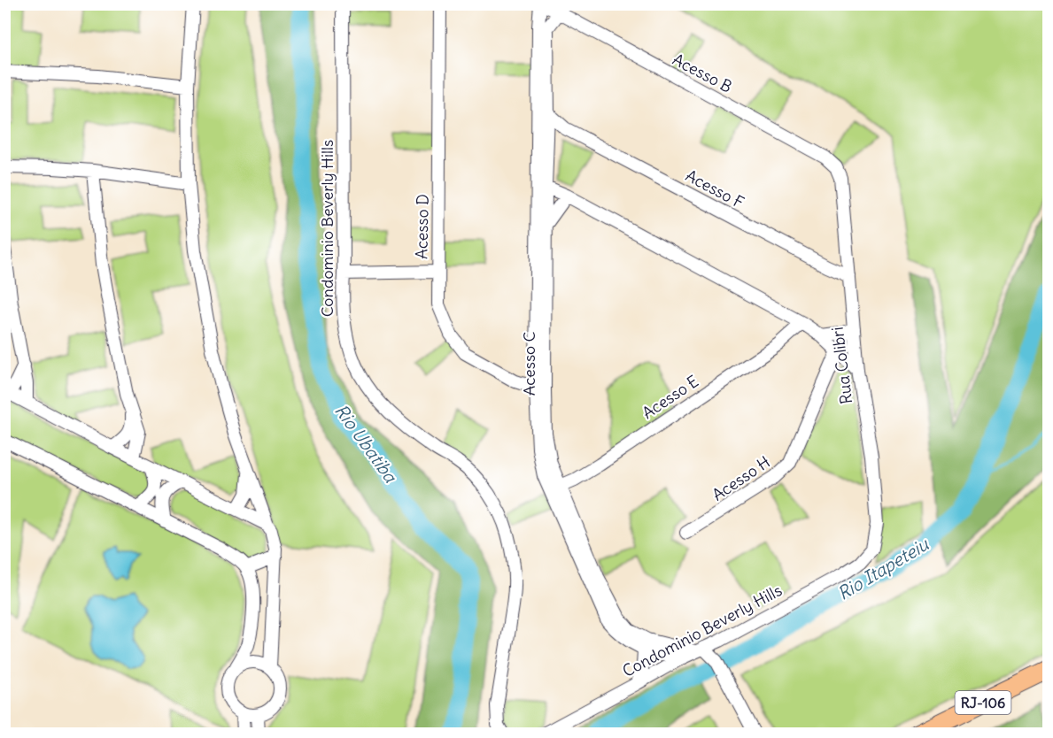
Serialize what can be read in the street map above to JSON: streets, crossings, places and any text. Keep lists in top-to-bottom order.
{
  "streets": {
    "highway": ["RJ-106"],
    "street": [
      "Acesso B",
      "Acesso F",
      "Acesso D",
      "Condominio Beverly Hills",
      "Acesso C",
      "Rua Colibri",
      "Acesso E",
      "Acesso H"
    ]
  },
  "crossings": [
    ["Acesso B", "Acesso C"],
    ["Acesso B", "Rua Colibri"],
    ["Acesso F", "Acesso C"],
    ["Acesso F", "Rua Colibri"],
    ["Acesso D", "Acesso C"],
    ["Condominio Beverly Hills", "Acesso C"],
    ["Condominio Beverly Hills", "Rua Colibri"],
    ["Acesso C", "Acesso E"]
  ],
  "water": ["Rio Ubatiba", "Rio Itapeteiu"]
}
